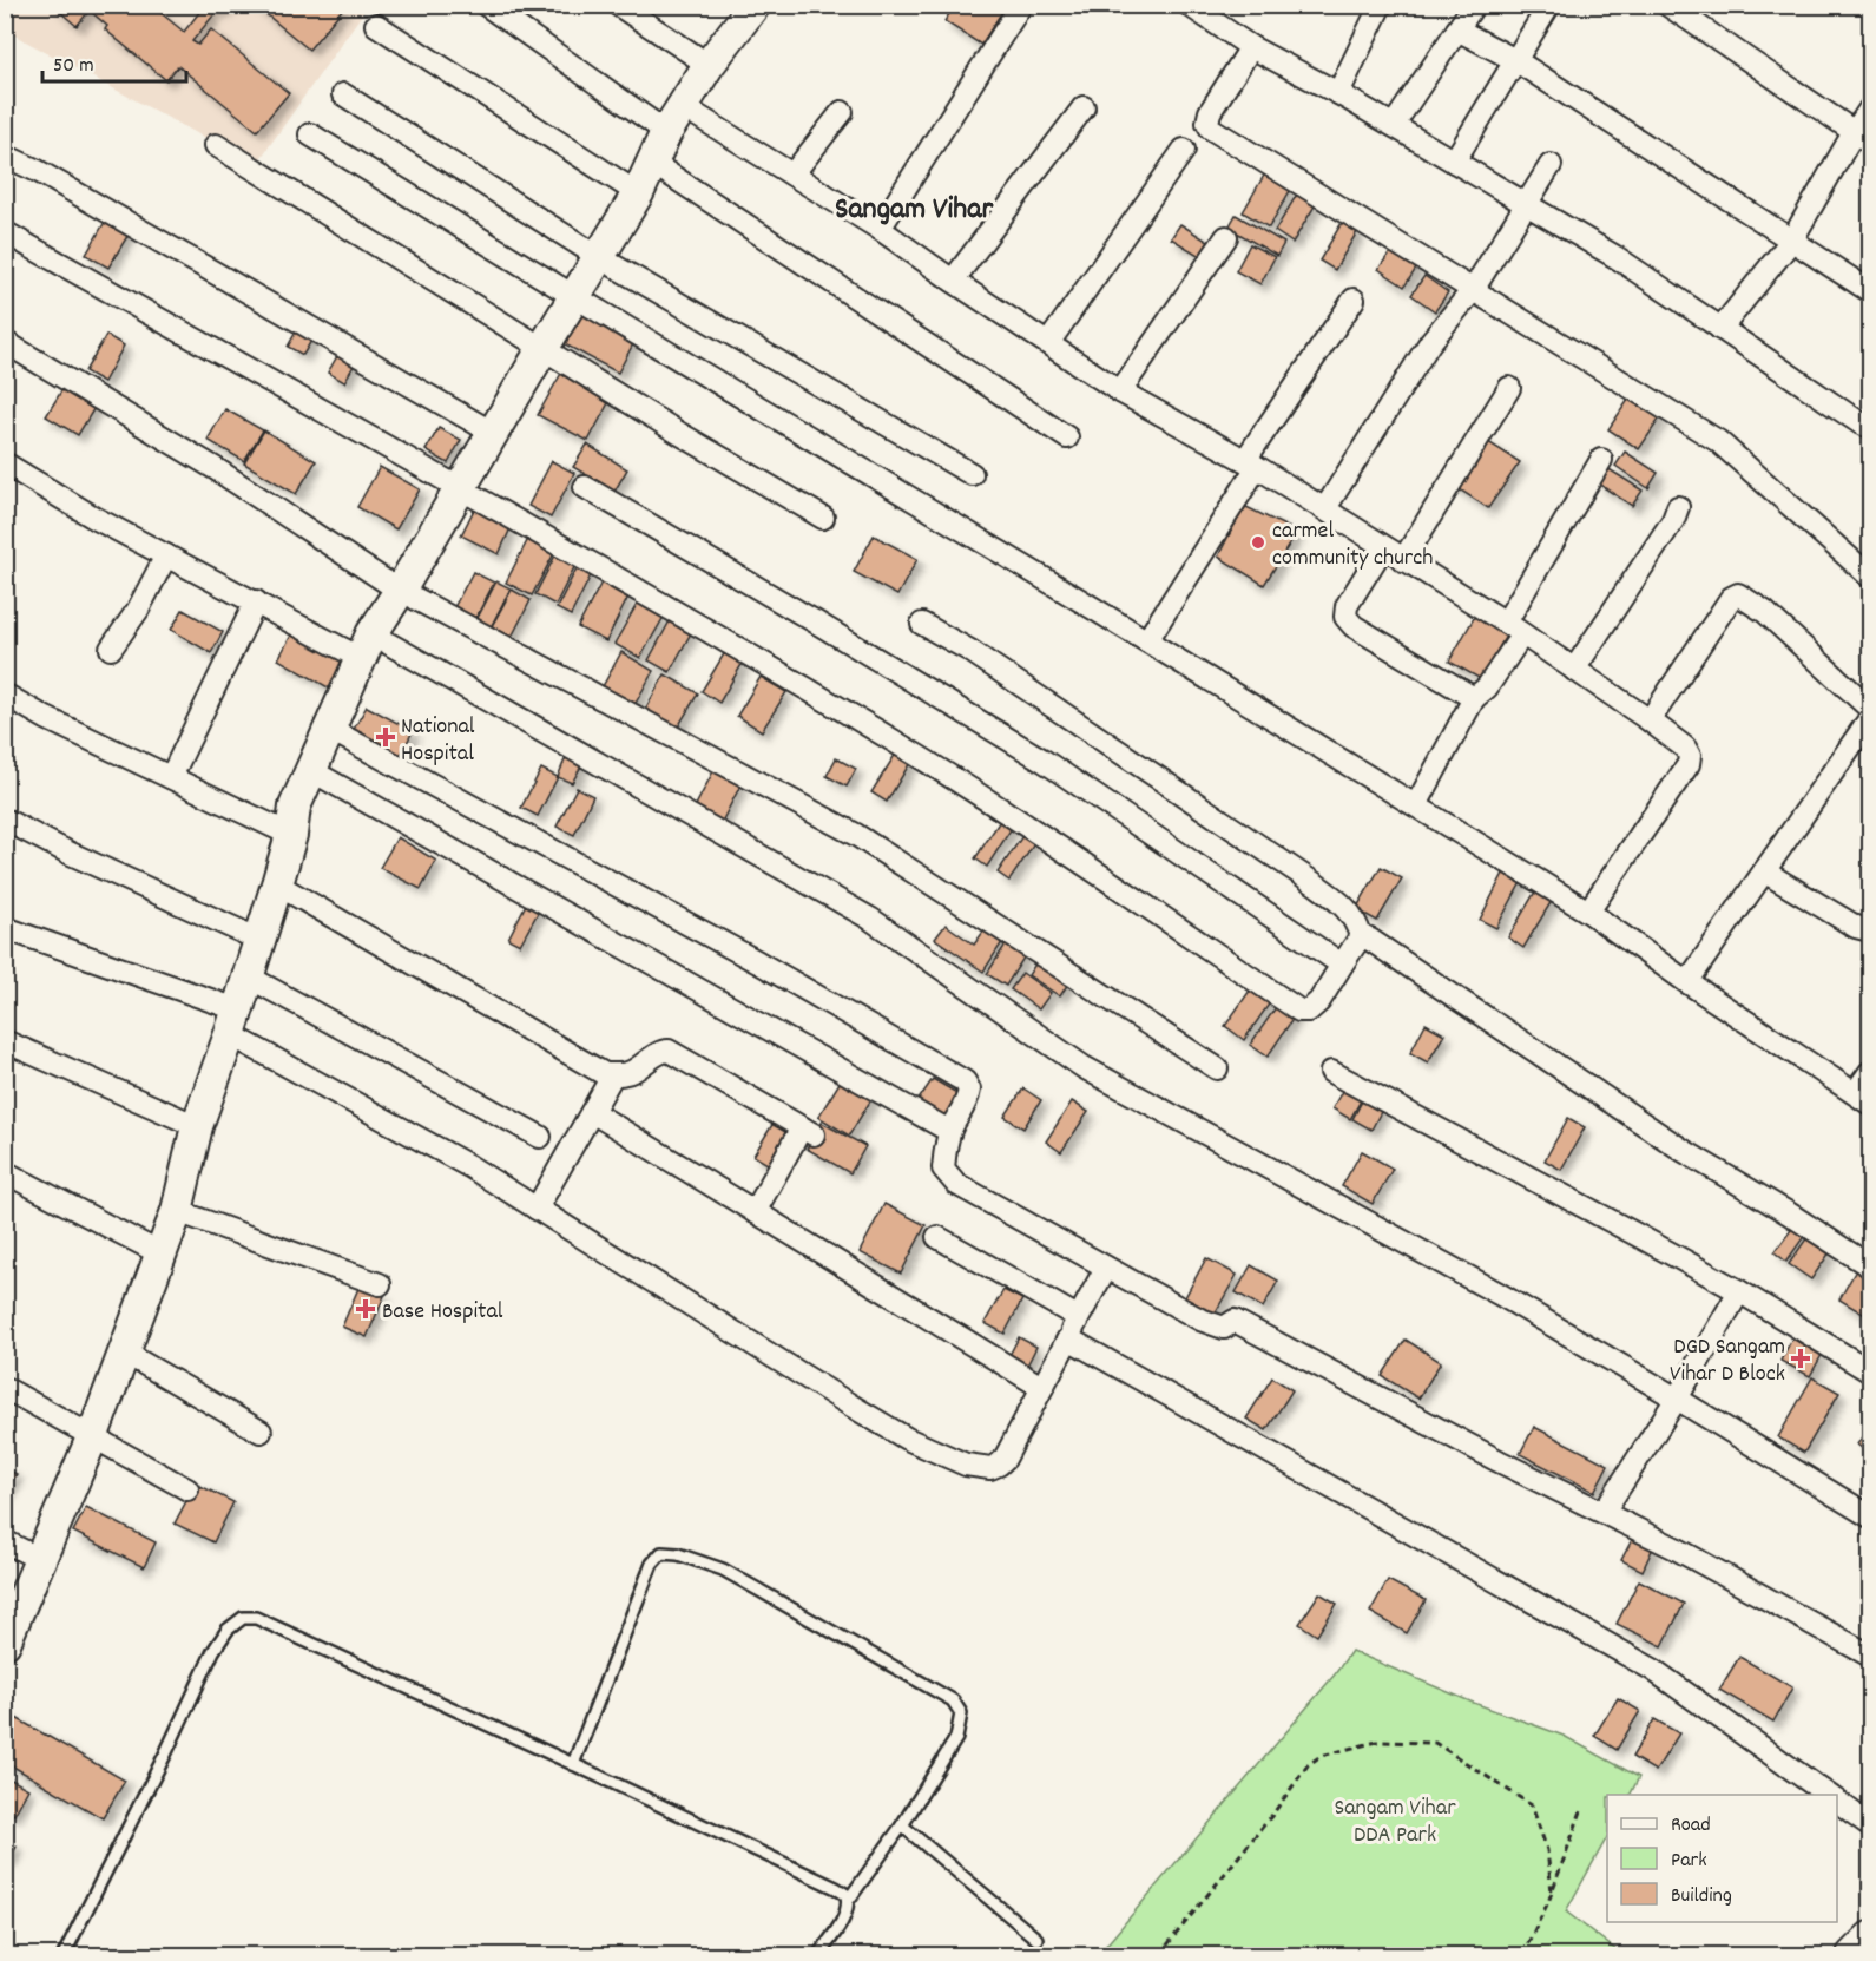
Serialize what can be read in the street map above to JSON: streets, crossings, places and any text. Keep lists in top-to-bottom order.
{
  "districts": ["Sangam Vihar"],
  "parks": ["Sangam Vihar DDA Park"],
  "places": {
    "other": ["carmel community church"],
    "health": ["National Hospital", "Base Hospital", "DGD Sangam Vihar D Block"]
  },
  "legend": ["Road", "Park", "Building"],
  "scale_bar": "50 m"
}
